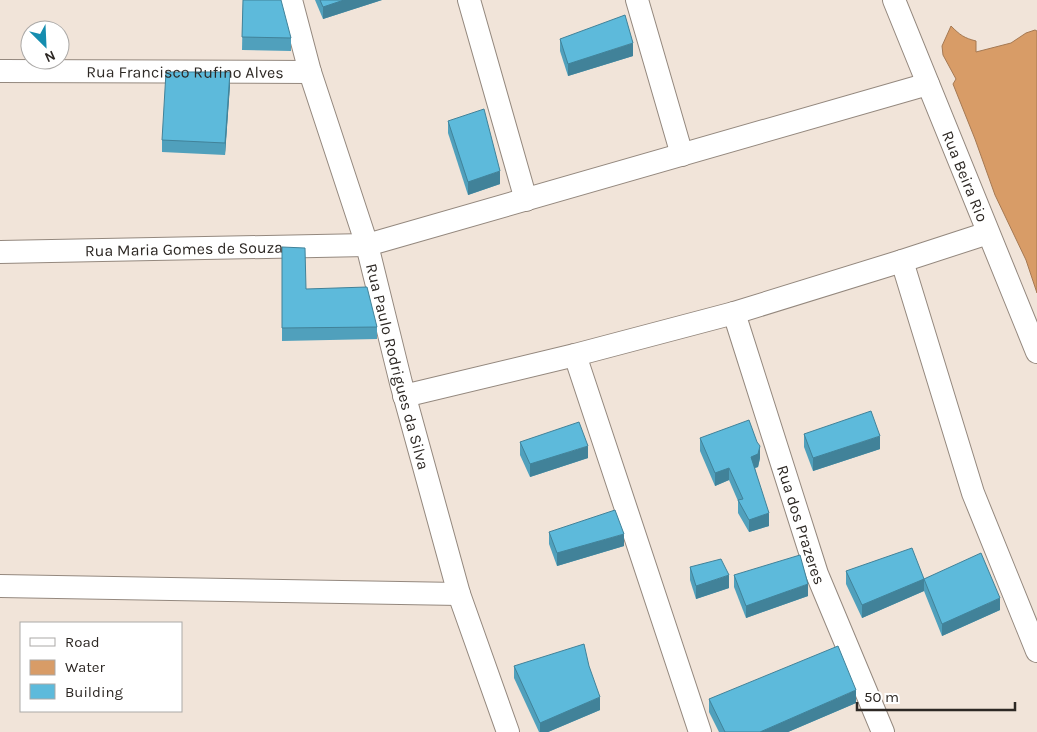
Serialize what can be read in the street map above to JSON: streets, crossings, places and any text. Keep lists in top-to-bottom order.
{
  "streets": {
    "street": [
      "Rua Francisco Rufino Alves",
      "Rua Beira Rio",
      "Rua Maria Gomes de Souza",
      "Rua Paulo Rodrigues da Silva",
      "Rua dos Prazeres"
    ]
  },
  "crossings": [
    ["Rua Francisco Rufino Alves", "Rua Paulo Rodrigues da Silva"],
    ["Rua Beira Rio", "Rua Maria Gomes de Souza"],
    ["Rua Maria Gomes de Souza", "Rua Paulo Rodrigues da Silva"]
  ],
  "legend": ["Road", "Water", "Building"],
  "scale_bar": "50 m",
  "north": "bottom right"
}
